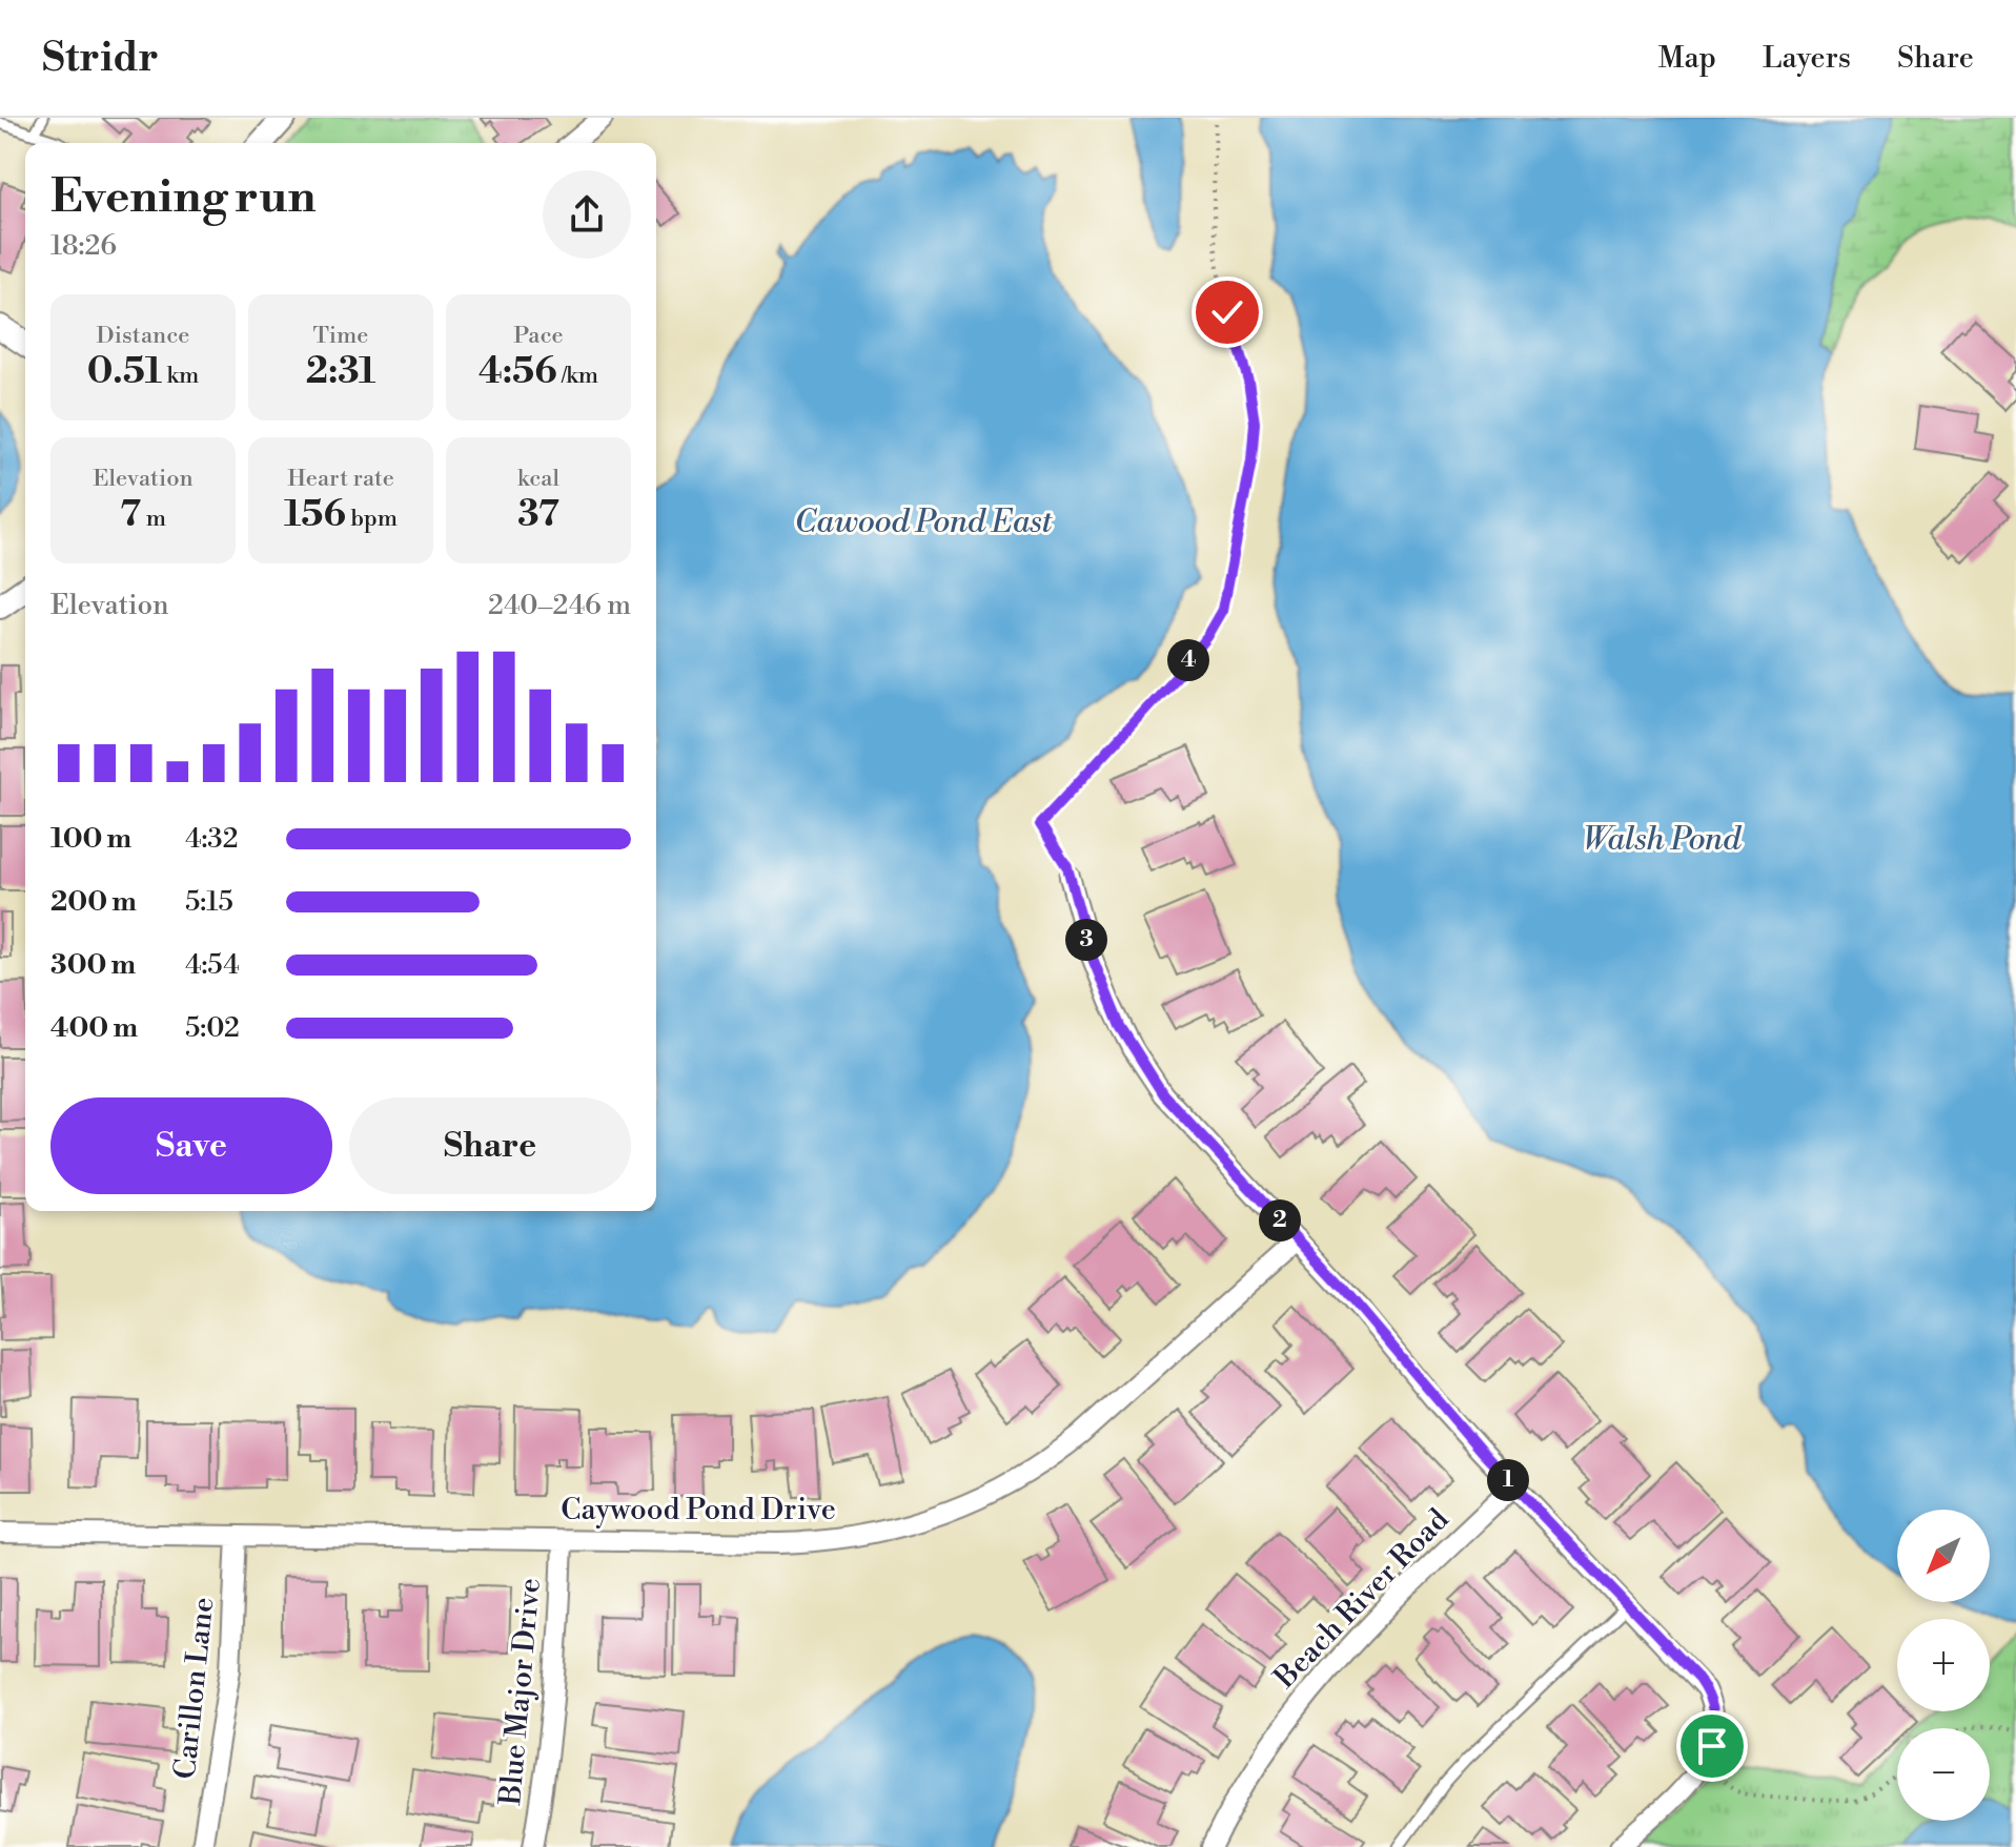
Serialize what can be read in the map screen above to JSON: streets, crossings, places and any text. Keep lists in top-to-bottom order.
{
  "streets": {
    "street": [
      "Caywood Pond Drive",
      "Beach River Road",
      "Carillon Lane",
      "Blue Major Drive"
    ]
  },
  "crossings": [
    ["Caywood Pond Drive", "Carillon Lane"],
    ["Caywood Pond Drive", "Blue Major Drive"]
  ],
  "water": ["Cawood Pond East", "Walsh Pond"],
  "north": "bottom left",
  "page": {
    "header": "Stridr",
    "nav": ["Map", "Layers", "Share"],
    "heading": ["Evening run", "18:26"],
    "stats": [
      ["Distance", "0.51 km"],
      ["Time", "2:31"],
      ["Pace", "4:56 /km"],
      ["Elevation", "7 m"],
      ["Heart rate", "156 bpm"],
      ["kcal", "37"]
    ],
    "chart": ["Elevation", "240–246 m"],
    "pins": [
      "4",
      "3",
      "2",
      "1"
    ],
    "list": [
      {
        "name": "100 m",
        "note": "4:32"
      },
      {
        "name": "200 m",
        "note": "5:15"
      },
      {
        "name": "300 m",
        "note": "4:54"
      },
      {
        "name": "400 m",
        "note": "5:02"
      }
    ],
    "buttons": ["Save", "Share"],
    "map_buttons": ["+", "−"]
  }
}
